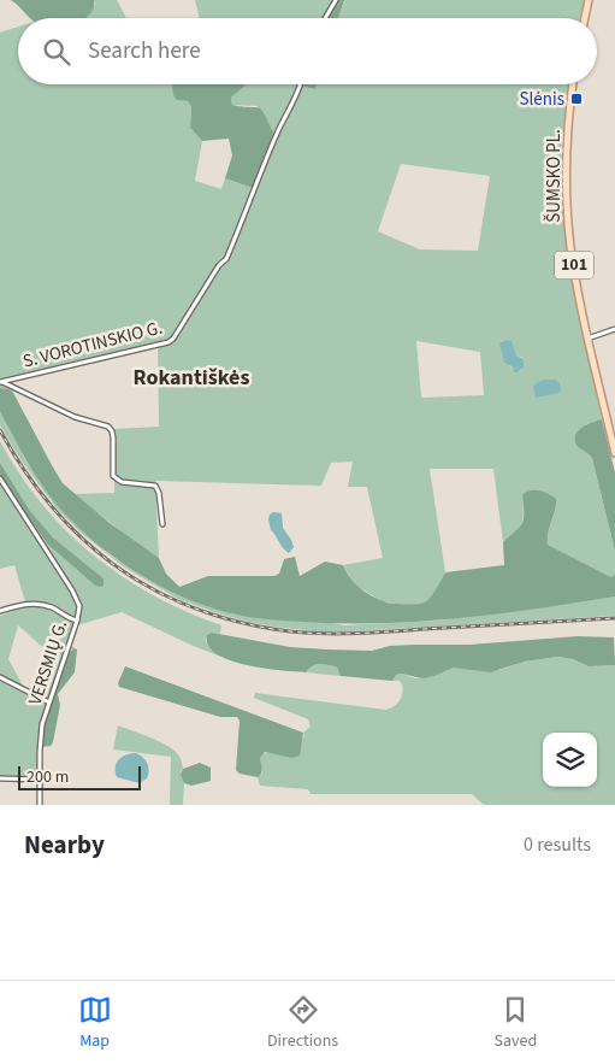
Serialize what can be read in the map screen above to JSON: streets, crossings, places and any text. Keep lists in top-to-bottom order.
{
  "streets": {
    "main road": ["ŠUMSKO PL.", "101"],
    "street": ["S. VOROTINSKIO G.", "VERSMIŲ G."]
  },
  "districts": ["Rokantiškės"],
  "places": {
    "transit": ["Slėnis"]
  },
  "scale_bar": "200 m",
  "page": {
    "search": "Search here",
    "scale": "200 m",
    "heading": ["Nearby", "0 results"],
    "nav": ["Map", "Directions", "Saved"]
  }
}
